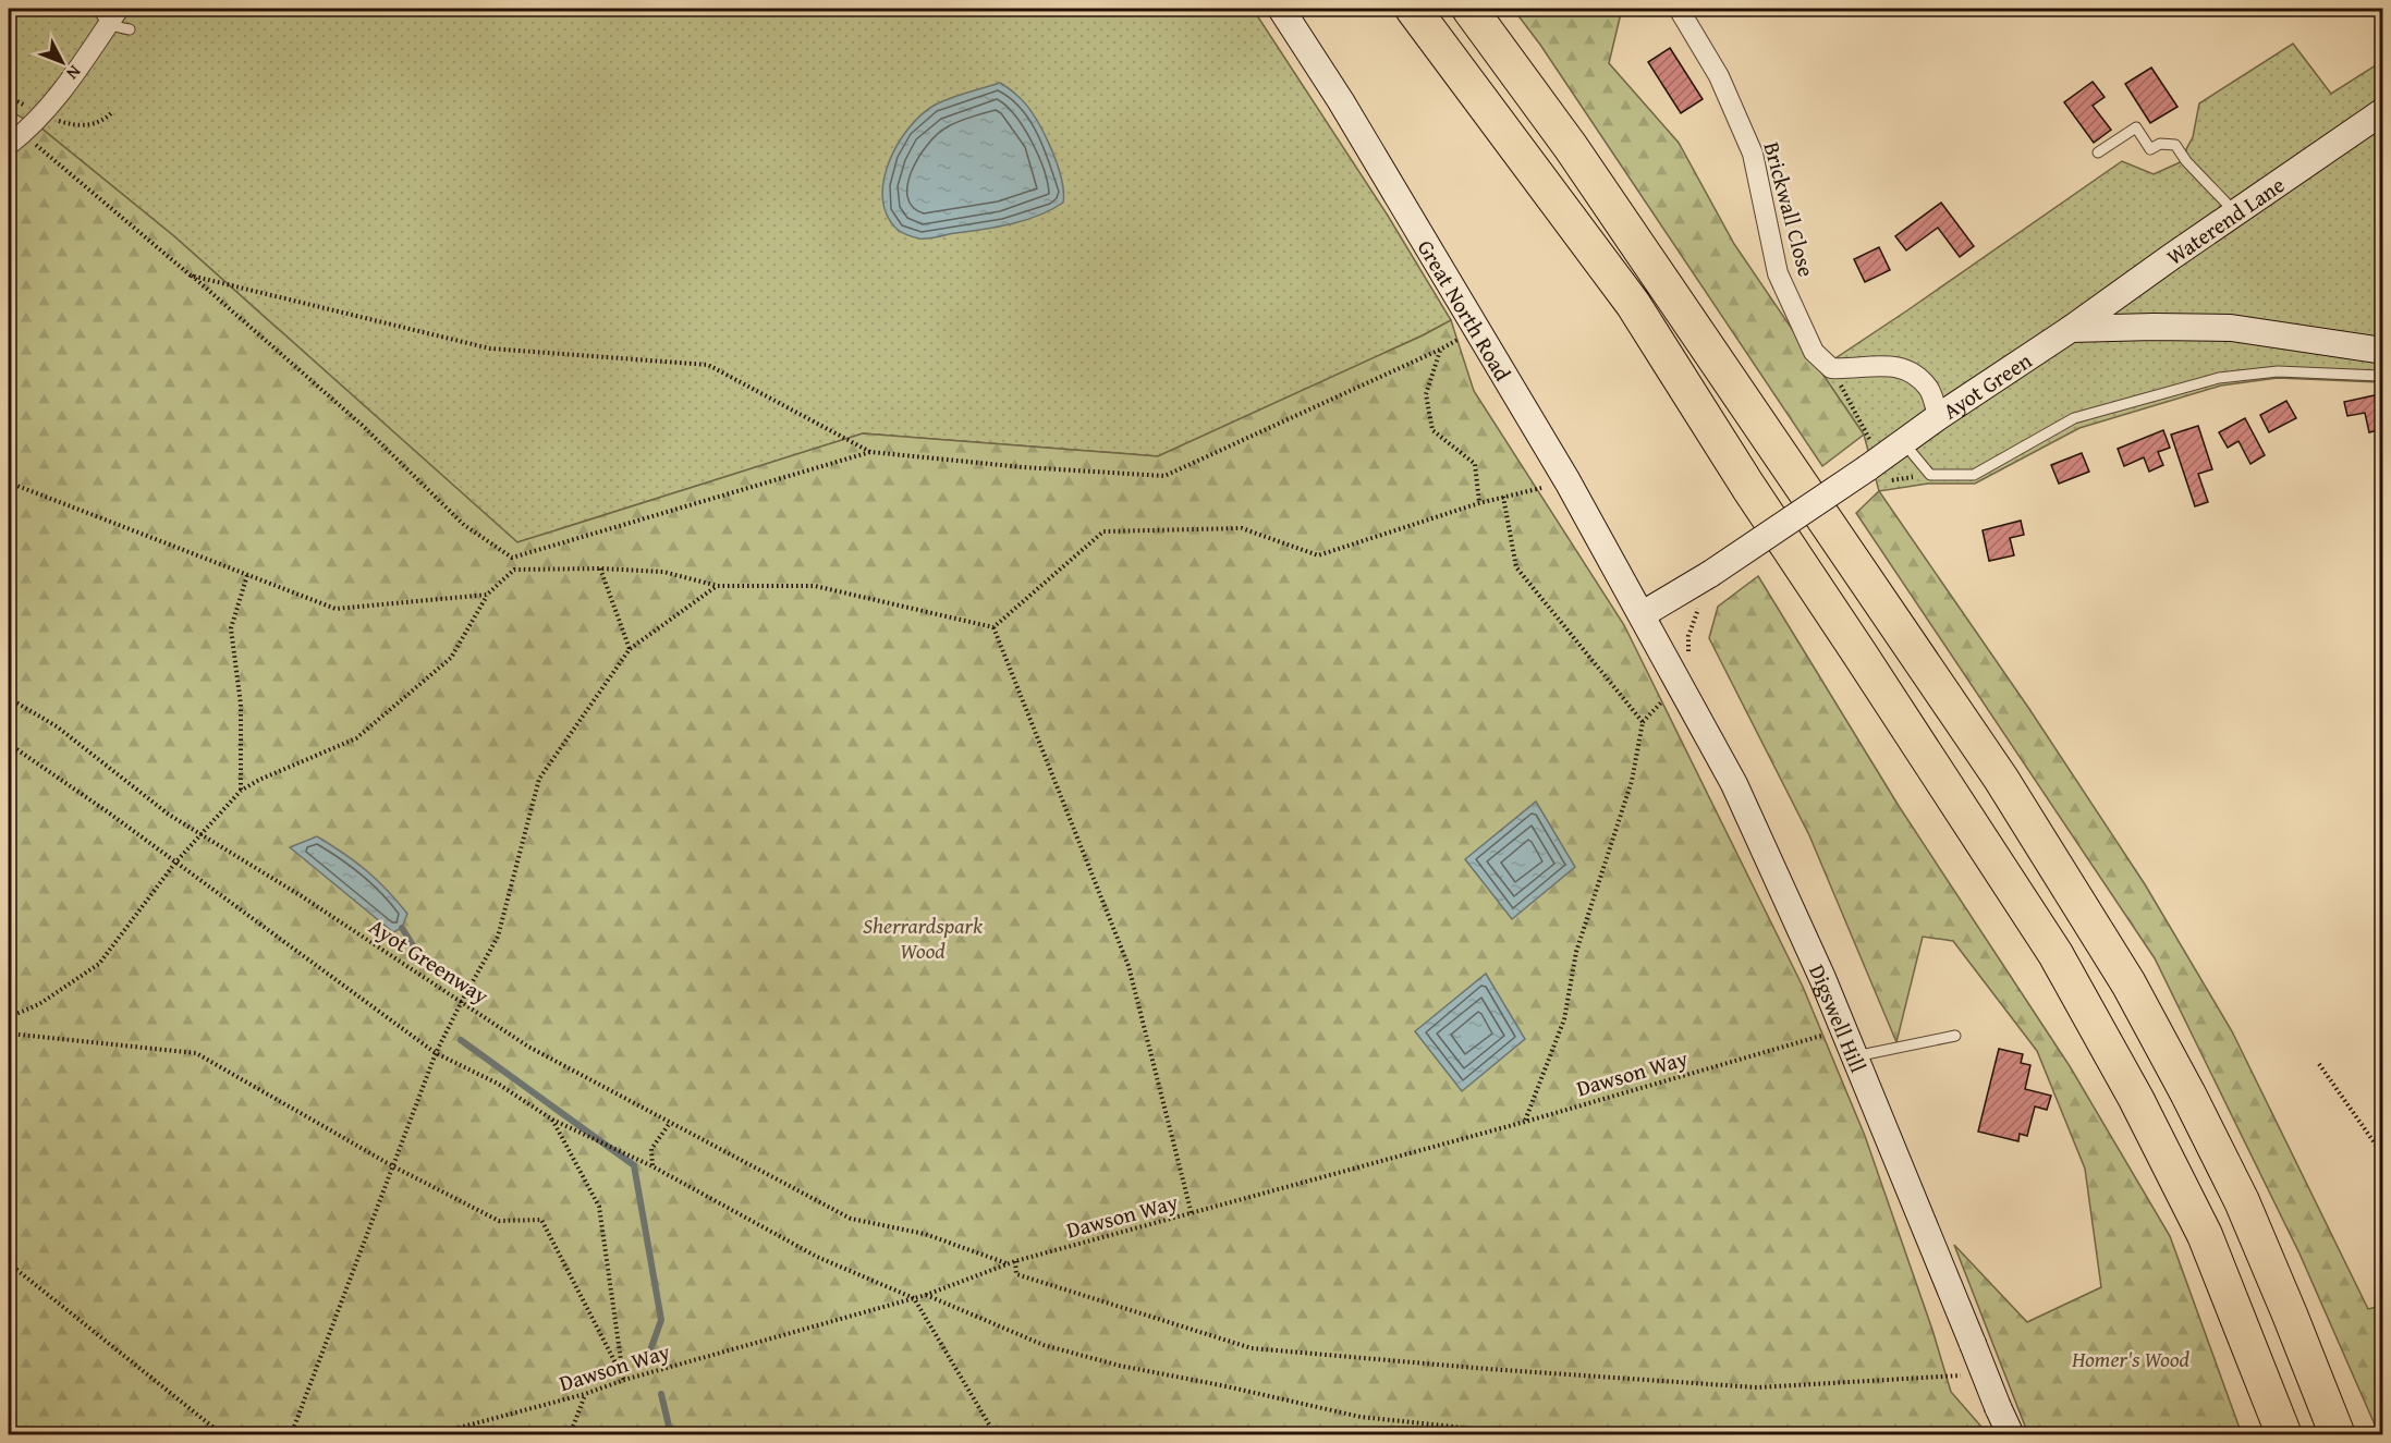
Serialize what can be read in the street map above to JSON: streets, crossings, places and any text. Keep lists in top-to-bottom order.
{
  "streets": {
    "main road": [
      "Waterend Lane",
      "Great North Road",
      "Ayot Green",
      "Digswell Hill"
    ],
    "street": ["Brickwall Close"],
    "path": ["Ayot Greenway", "Dawson Way"]
  },
  "crossings": [
    ["Waterend Lane", "Ayot Green"],
    ["Great North Road", "Ayot Green"],
    ["Great North Road", "Digswell Hill"],
    ["Ayot Green", "Digswell Hill"],
    ["Ayot Greenway", "Dawson Way"]
  ],
  "parks": ["Sherrardspark Wood", "Homer's Wood"],
  "north": "bottom right"
}
